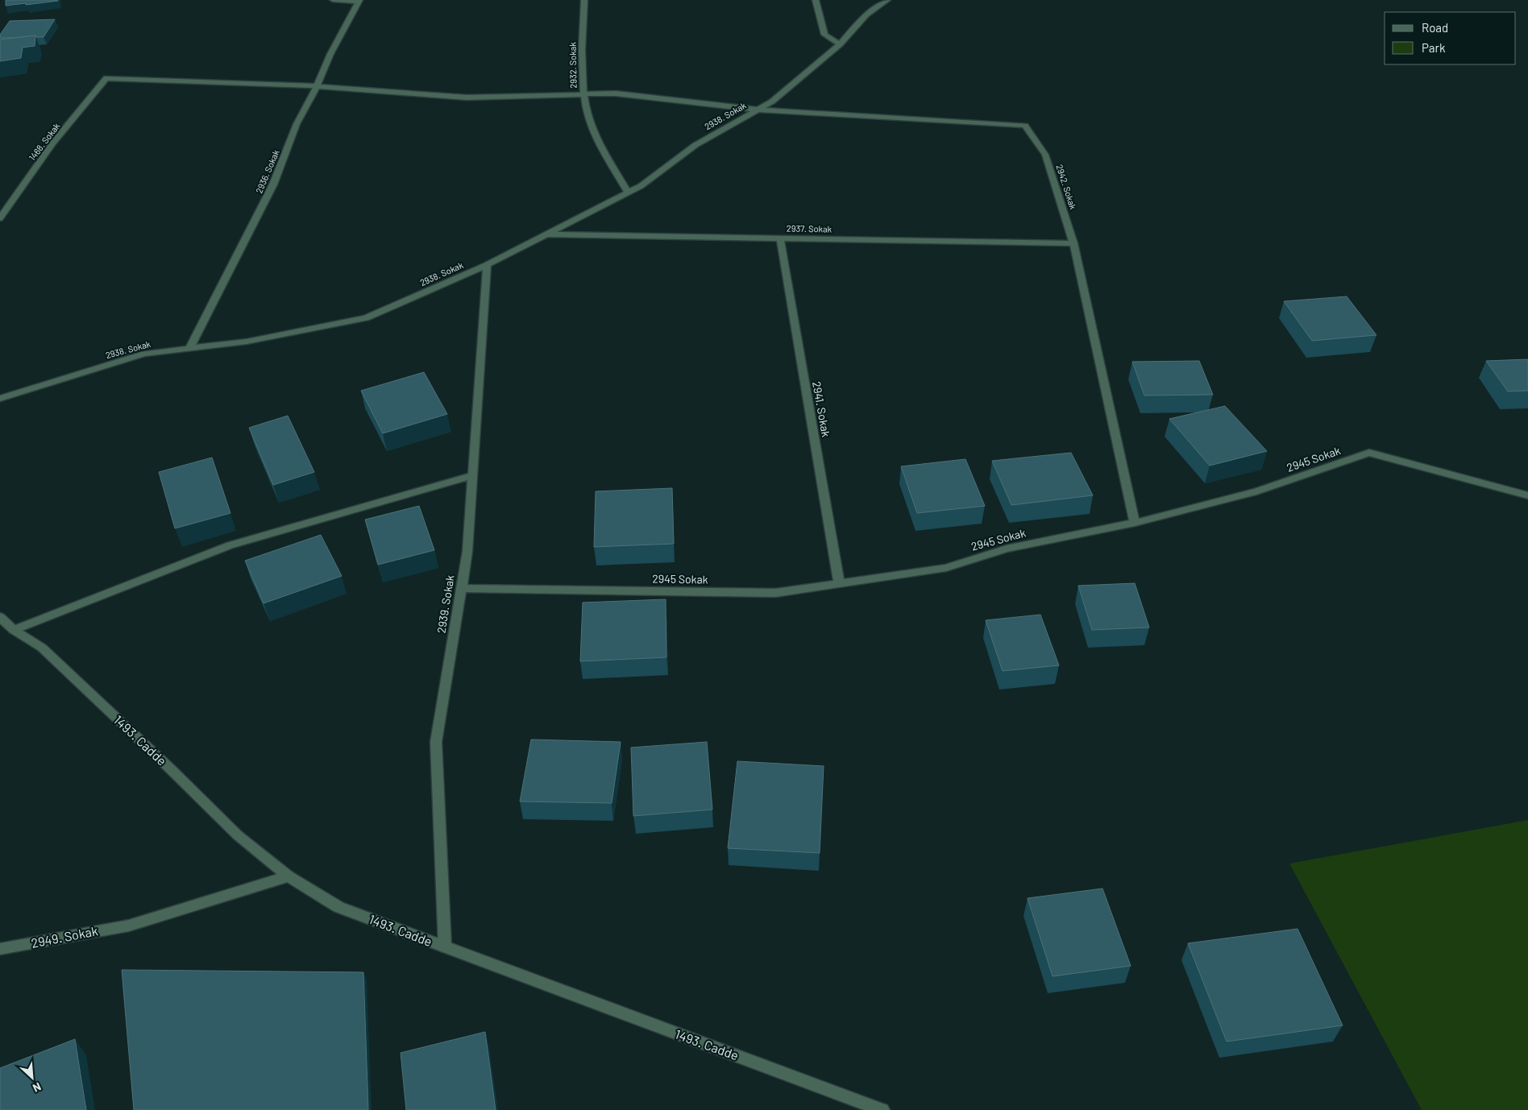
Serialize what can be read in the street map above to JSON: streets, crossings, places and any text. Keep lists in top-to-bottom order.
{
  "streets": {
    "street": [
      "2932. Sokak",
      "2938. Sokak",
      "1468. Sokak",
      "2936. Sokak",
      "2942. Sokak",
      "2937. Sokak",
      "2941. Sokak",
      "2945 Sokak",
      "2939. Sokak",
      "1493. Cadde",
      "2949. Sokak"
    ]
  },
  "crossings": [
    ["2932. Sokak", "2938. Sokak"],
    ["2938. Sokak", "2936. Sokak"],
    ["2938. Sokak", "2942. Sokak"],
    ["2938. Sokak", "2937. Sokak"],
    ["2938. Sokak", "2939. Sokak"],
    ["1468. Sokak", "2936. Sokak"],
    ["2942. Sokak", "2937. Sokak"],
    ["2942. Sokak", "2945 Sokak"],
    ["2937. Sokak", "2941. Sokak"],
    ["2941. Sokak", "2945 Sokak"],
    ["2945 Sokak", "2939. Sokak"],
    ["2939. Sokak", "1493. Cadde"],
    ["1493. Cadde", "2949. Sokak"]
  ],
  "legend": ["Road", "Park"],
  "north": "bottom right"
}
